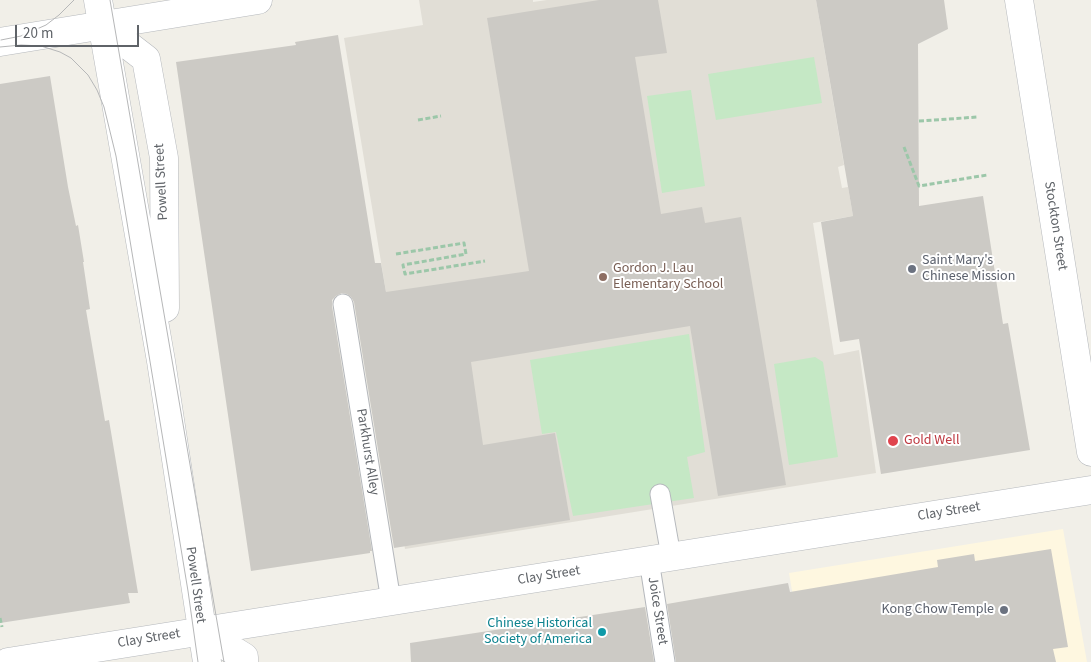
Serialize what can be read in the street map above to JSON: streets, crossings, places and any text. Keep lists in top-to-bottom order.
{
  "streets": {
    "street": ["Powell Street", "Stockton Street", "Clay Street"],
    "lane": ["Parkhurst Alley", "Joice Street"]
  },
  "crossings": [
    ["Powell Street", "Clay Street"],
    ["Parkhurst Alley", "Clay Street"],
    ["Clay Street", "Joice Street"]
  ],
  "places": [
    "Saint Mary's Chinese Mission",
    "Gordon J. Lau Elementary School",
    "Gold Well",
    "Kong Chow Temple",
    "Chinese Historical Society of America"
  ],
  "scale_bar": "20 m"
}
